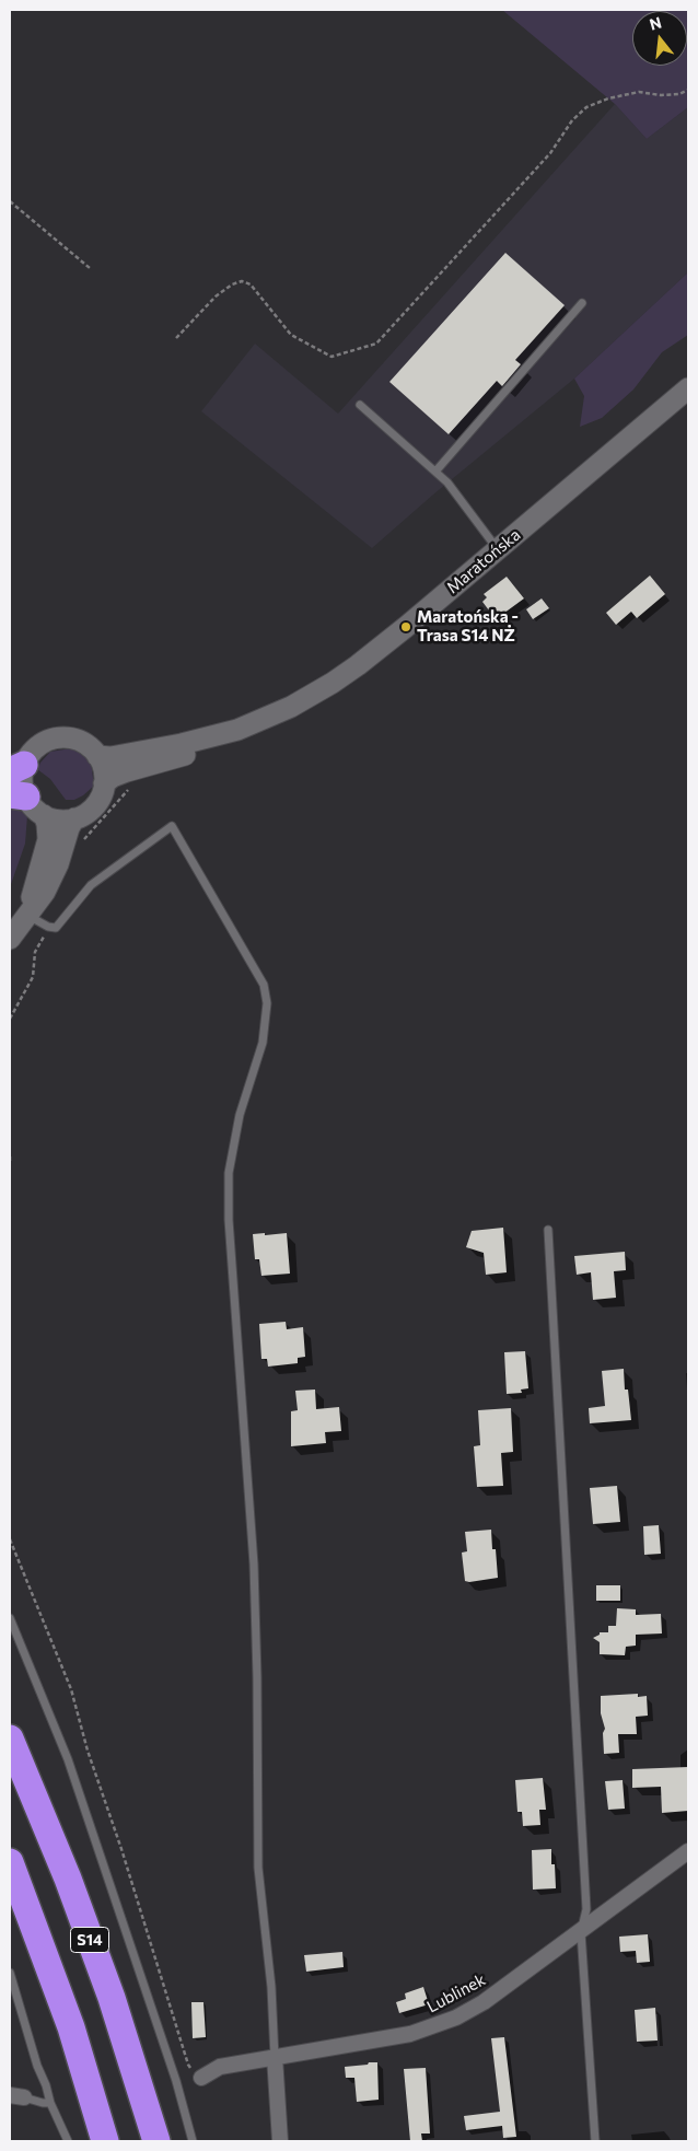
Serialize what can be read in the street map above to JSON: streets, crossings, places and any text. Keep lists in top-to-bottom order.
{
  "streets": {
    "highway": ["S14"],
    "main road": ["Maratońska"],
    "street": ["Lublinek"]
  },
  "places": ["Maratońska - Trasa S14 NŻ"],
  "north": "top"
}
